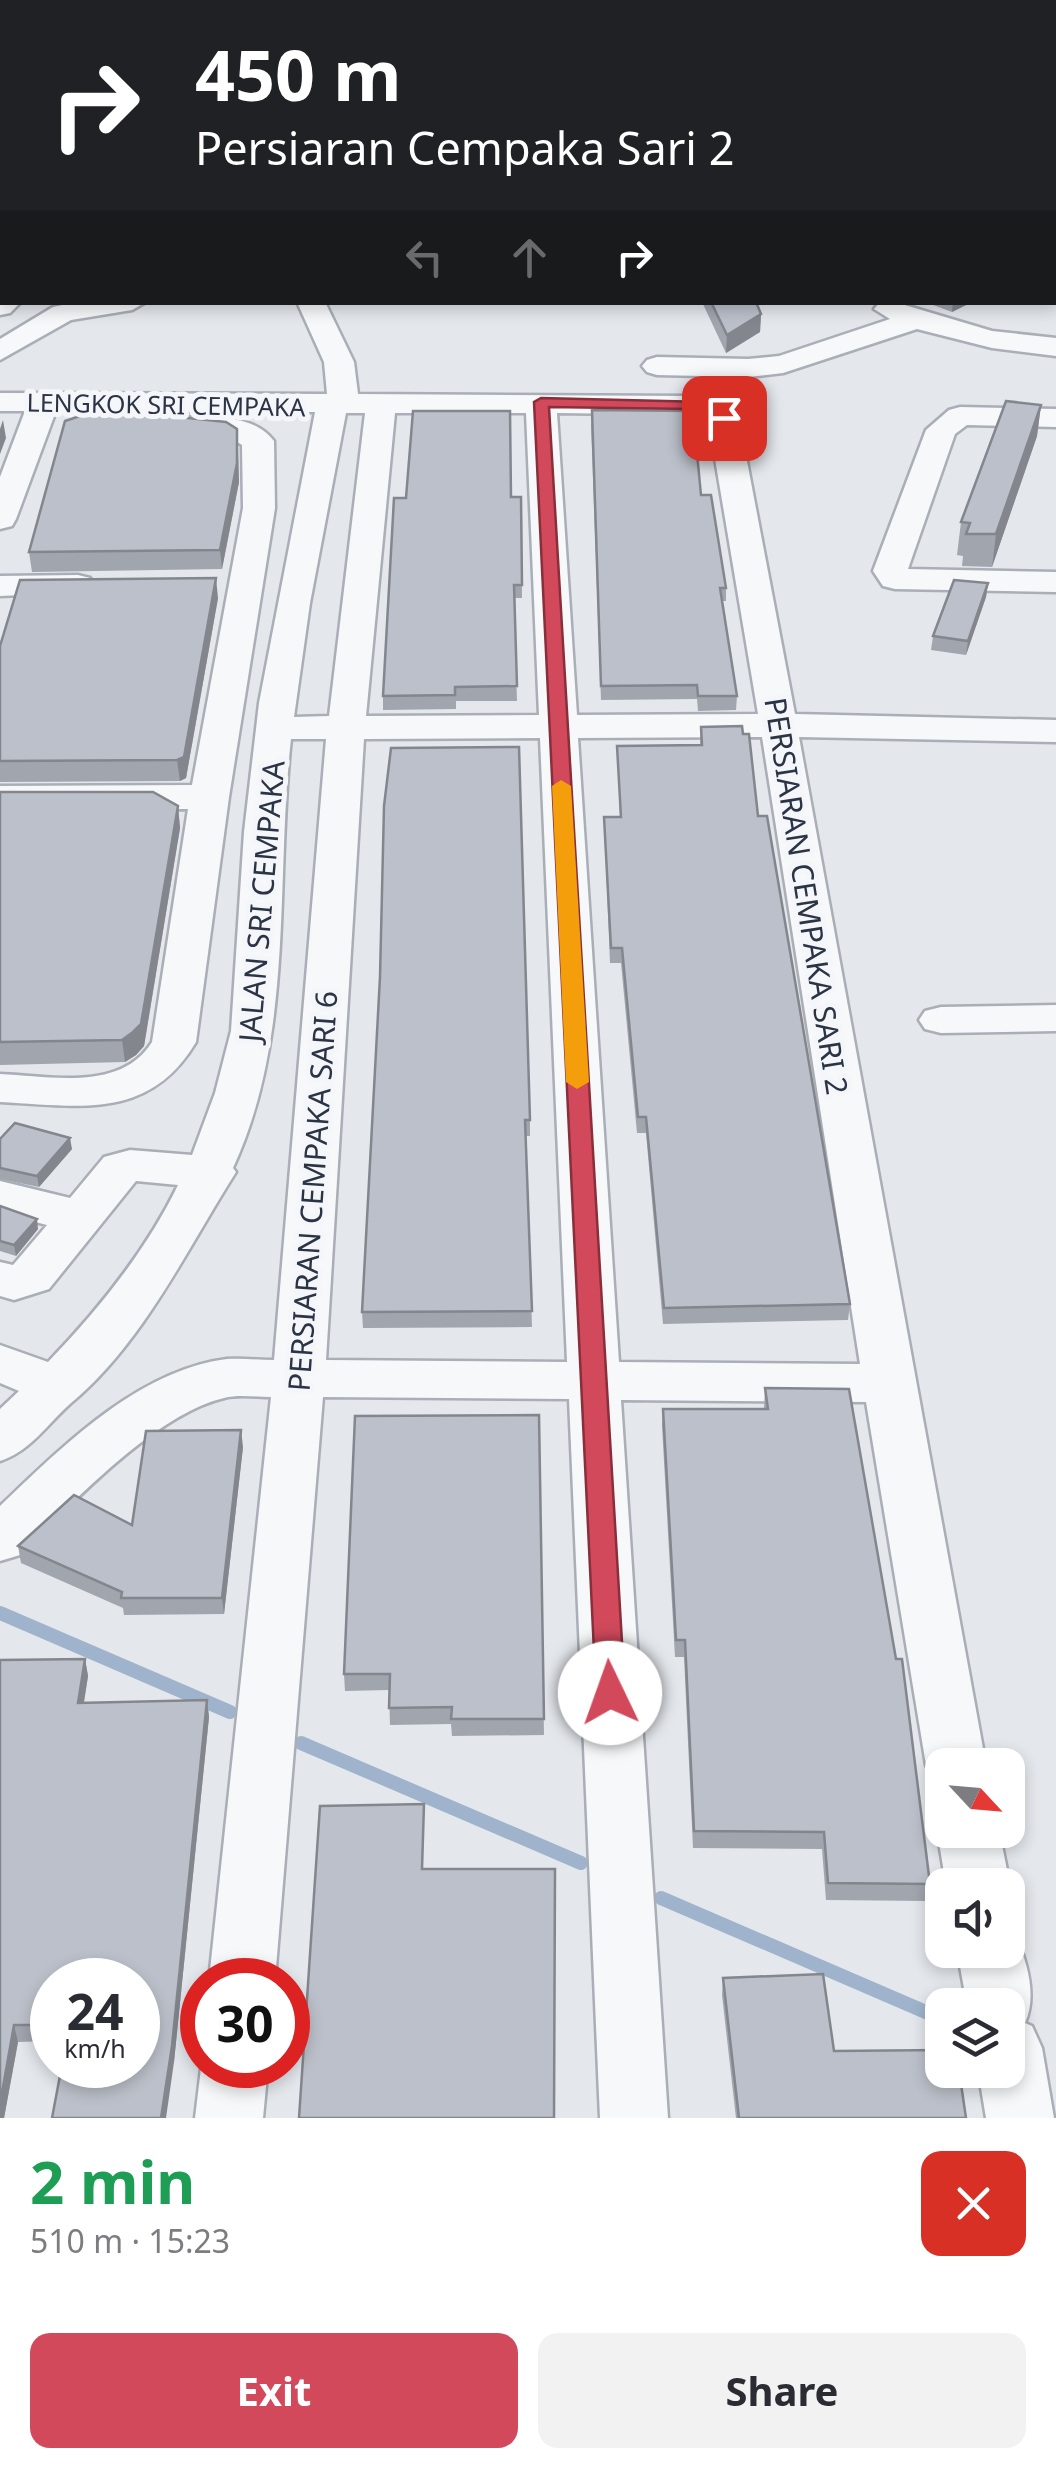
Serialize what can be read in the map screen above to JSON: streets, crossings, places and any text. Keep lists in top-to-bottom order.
{
  "streets": {
    "street": [
      "LENGKOK SRI CEMPAKA",
      "PERSIARAN CEMPAKA SARI 2",
      "JALAN SRI CEMPAKA",
      "PERSIARAN CEMPAKA SARI 6"
    ]
  },
  "crossings": [
    ["LENGKOK SRI CEMPAKA", "PERSIARAN CEMPAKA SARI 2"],
    ["LENGKOK SRI CEMPAKA", "JALAN SRI CEMPAKA"],
    ["PERSIARAN CEMPAKA SARI 2", "JALAN SRI CEMPAKA"],
    ["PERSIARAN CEMPAKA SARI 2", "PERSIARAN CEMPAKA SARI 6"]
  ],
  "north": "bottom right",
  "page": {
    "turn": ["450 m", "Persiaran Cempaka Sari 2"],
    "speed": "24 km/h",
    "limit": "30",
    "heading": ["2 min", "510 m · 15:23"],
    "buttons": ["Exit", "Share"]
  }
}
